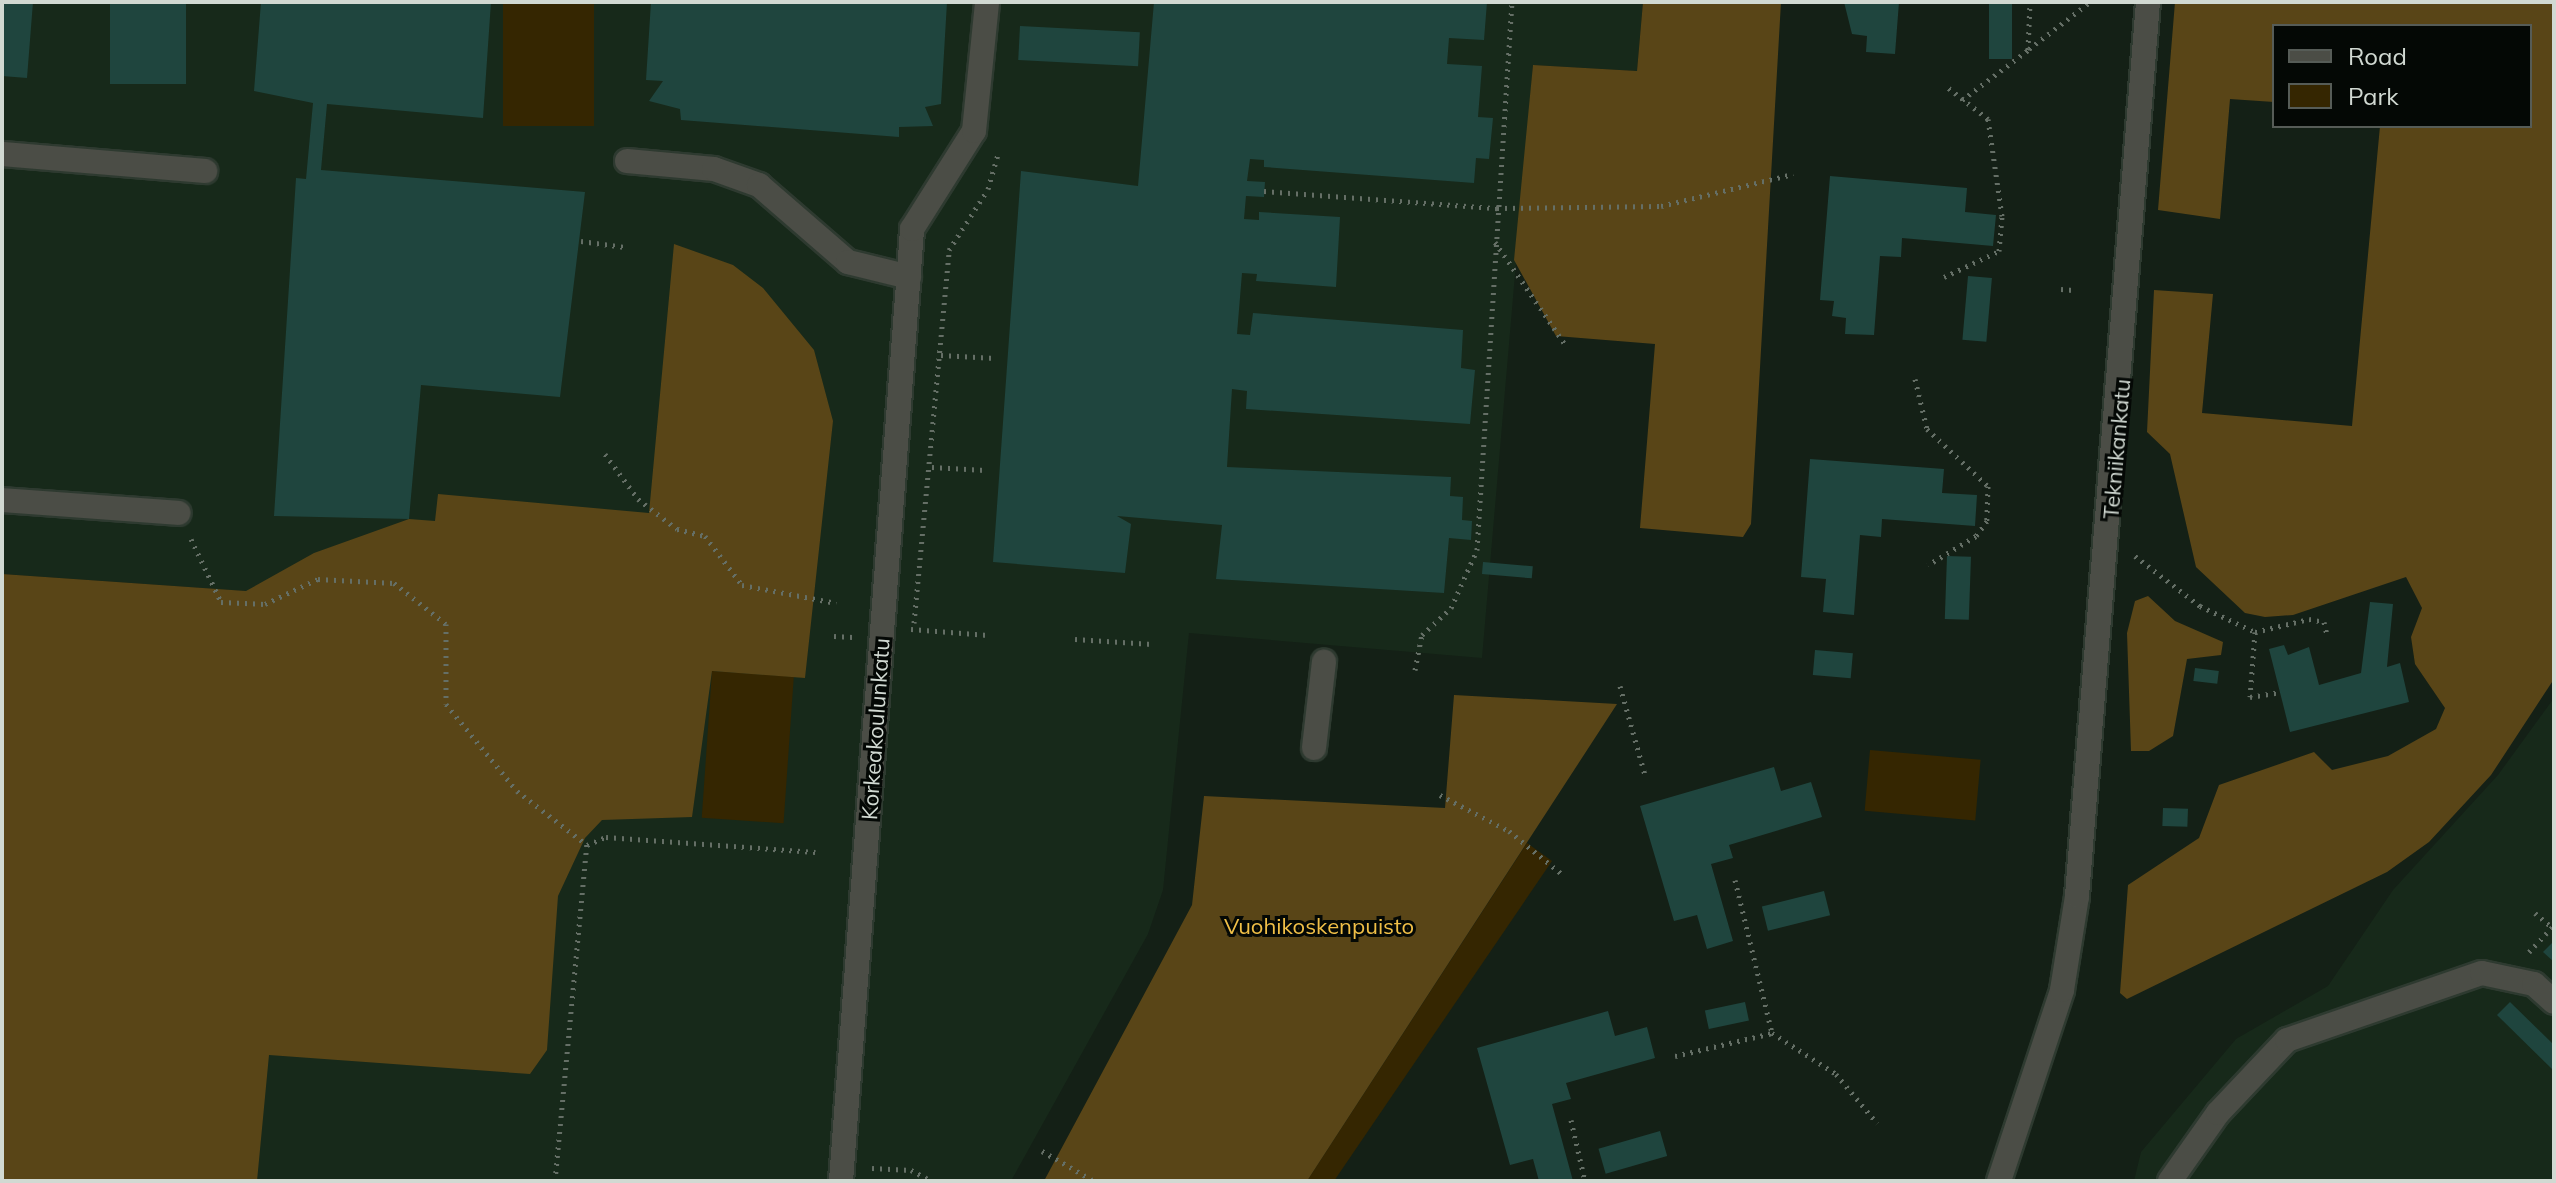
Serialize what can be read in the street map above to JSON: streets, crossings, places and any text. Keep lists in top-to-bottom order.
{
  "streets": {
    "street": ["Tekniikankatu", "Korkeakoulunkatu"]
  },
  "parks": ["Vuohikoskenpuisto"],
  "legend": ["Road", "Park"]
}
